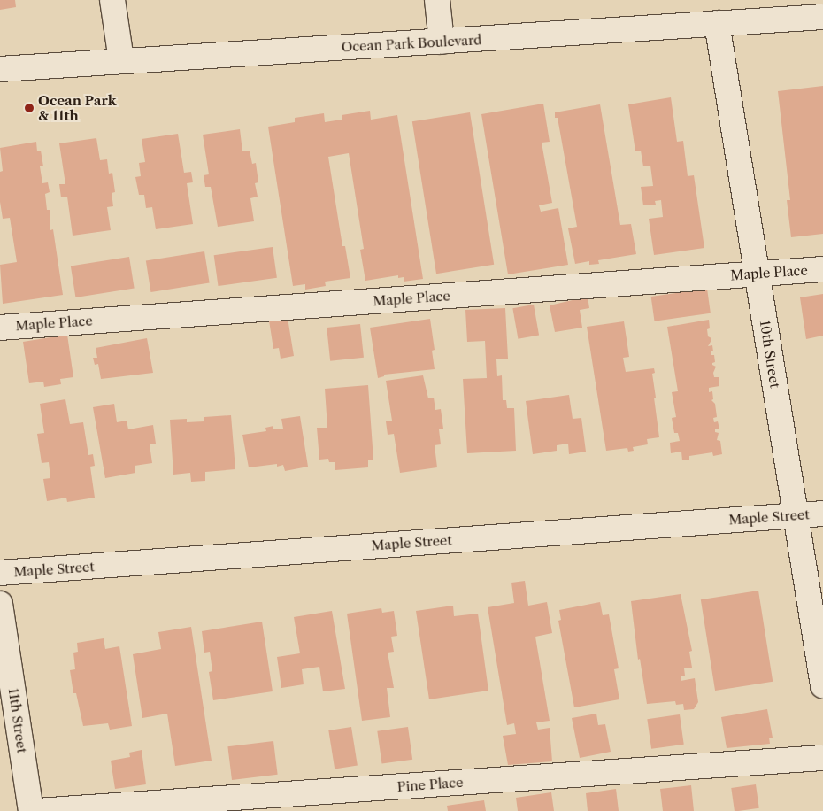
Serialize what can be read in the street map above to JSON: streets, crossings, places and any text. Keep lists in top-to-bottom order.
{
  "streets": {
    "street": [
      "Ocean Park Boulevard",
      "Maple Place",
      "10th Street",
      "Maple Street",
      "11th Street",
      "Pine Place"
    ]
  },
  "crossings": [
    ["Ocean Park Boulevard", "10th Street"],
    ["Maple Place", "10th Street"],
    ["10th Street", "Maple Street"]
  ],
  "places": ["Ocean Park & 11th"]
}
